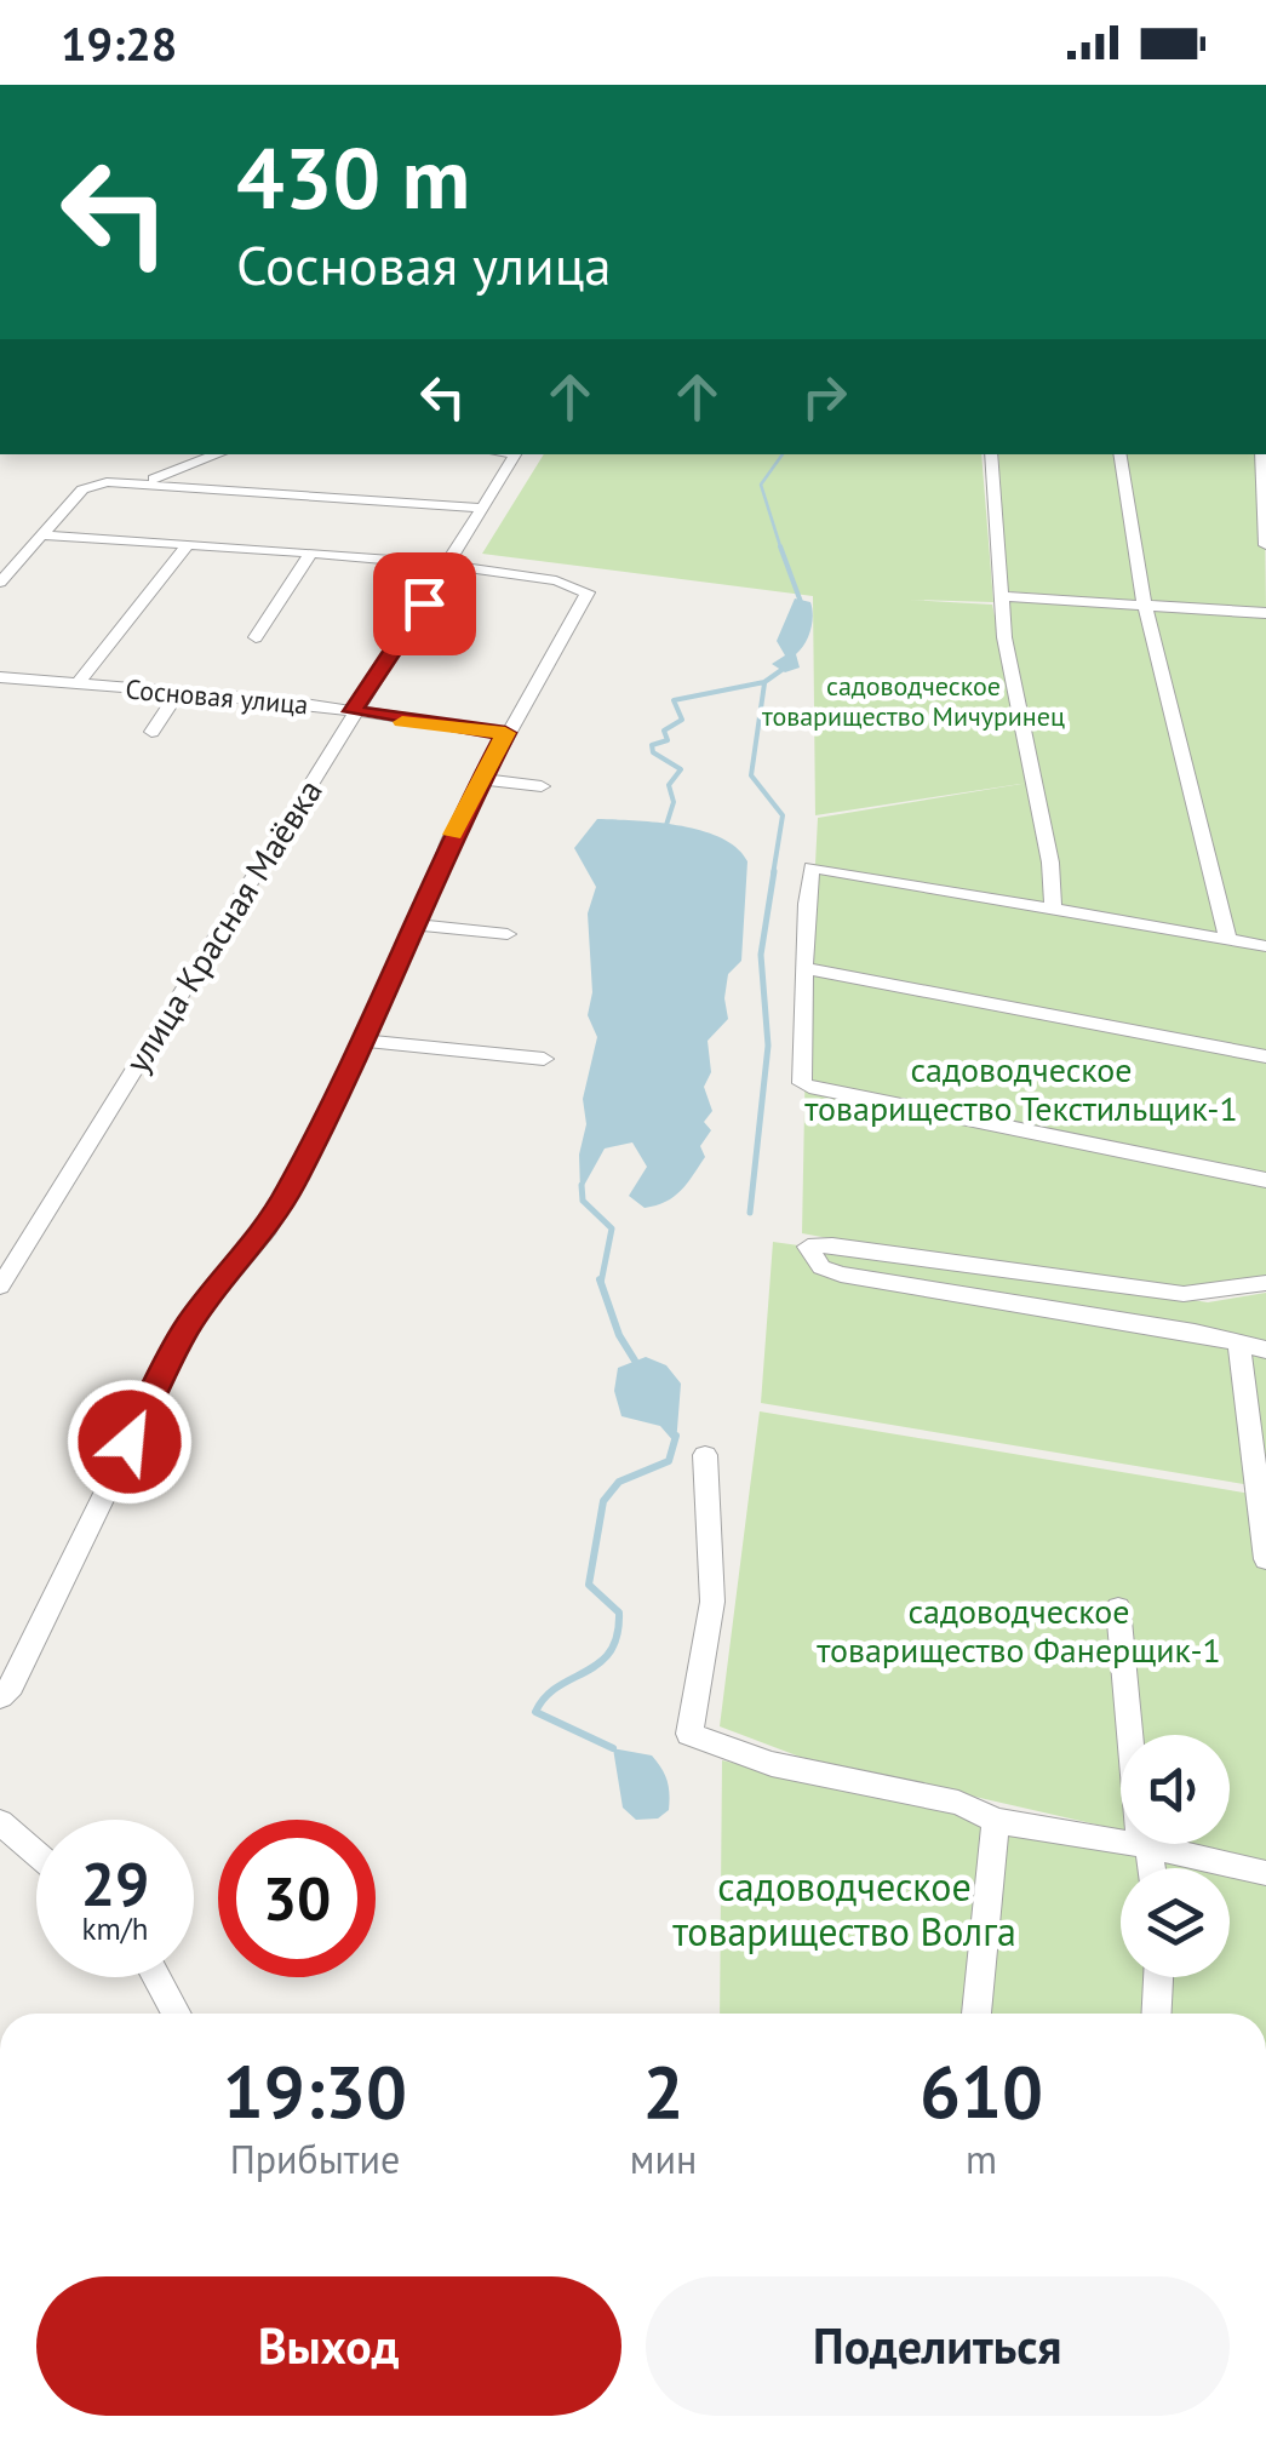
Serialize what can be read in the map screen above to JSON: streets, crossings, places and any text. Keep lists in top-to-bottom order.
{
  "streets": {
    "street": ["Сосновая улица", "улица Красная Маёвка"]
  },
  "crossings": [
    ["Сосновая улица", "улица Красная Маёвка"]
  ],
  "parks": [
    "садоводческое товарищество Мичуринец",
    "садоводческое товарищество Текстильщик-1",
    "садоводческое товарищество Фанерщик-1",
    "садоводческое товарищество Волга"
  ],
  "page": {
    "status": "19:28",
    "turn": ["430 m", "Сосновая улица"],
    "speed": "29 km/h",
    "limit": "30",
    "eta": [
      "19:30",
      "Прибытие",
      "2",
      "мин",
      "610",
      "m"
    ],
    "buttons": ["Выход", "Поделиться"]
  }
}
